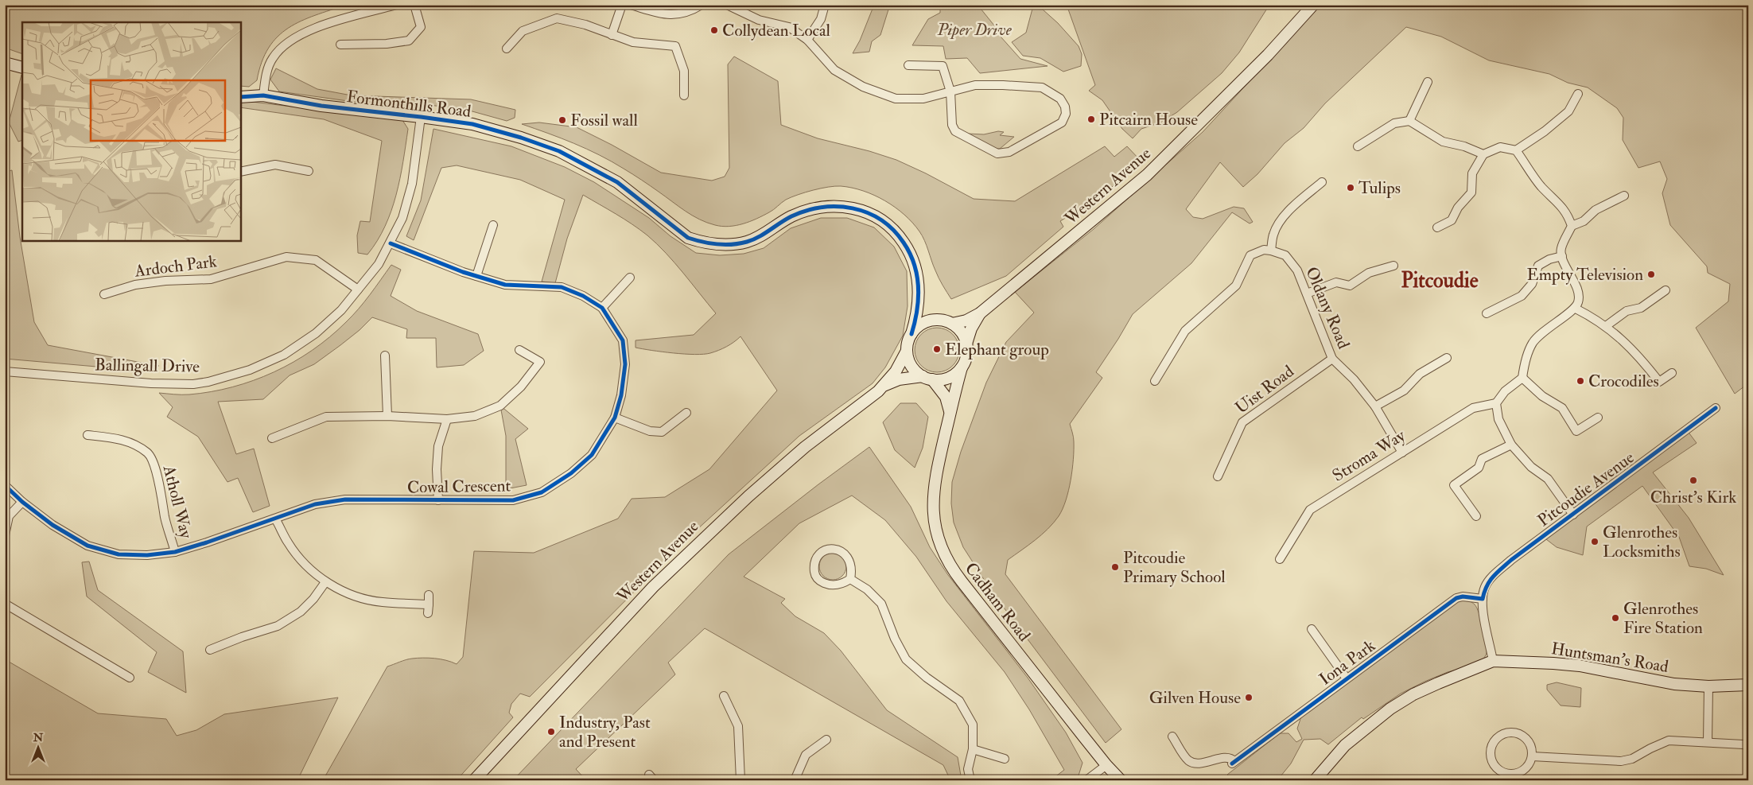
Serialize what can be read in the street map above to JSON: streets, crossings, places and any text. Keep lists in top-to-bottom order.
{
  "streets": {
    "street": [
      "Formonthills Road",
      "Western Avenue",
      "Ardoch Park",
      "Oldany Road",
      "Ballingall Drive",
      "Uist Road",
      "Stroma Way",
      "Cowal Crescent",
      "Pitcoudie Avenue",
      "Atholl Way",
      "Cadham Road",
      "Huntsman's Road",
      "Iona Park"
    ]
  },
  "crossings": [
    ["Formonthills Road", "Western Avenue"],
    ["Formonthills Road", "Ballingall Drive"],
    ["Formonthills Road", "Cadham Road"],
    ["Western Avenue", "Cadham Road"],
    ["Ardoch Park", "Ballingall Drive"],
    ["Oldany Road", "Uist Road"],
    ["Oldany Road", "Stroma Way"],
    ["Ballingall Drive", "Cowal Crescent"],
    ["Cowal Crescent", "Atholl Way"],
    ["Pitcoudie Avenue", "Iona Park"]
  ],
  "districts": ["Pitcoudie"],
  "parks": ["Piper Drive"],
  "places": [
    "Collydean Local",
    "Pitcairn House",
    "Fossil wall",
    "Tulips",
    "Empty Television",
    "Elephant group",
    "Crocodiles",
    "Christ's Kirk",
    "Glenrothes Locksmiths",
    "Pitcoudie Primary School",
    "Glenrothes Fire Station",
    "Gilven House",
    "Industry, Past and Present"
  ],
  "north": "top"
}
